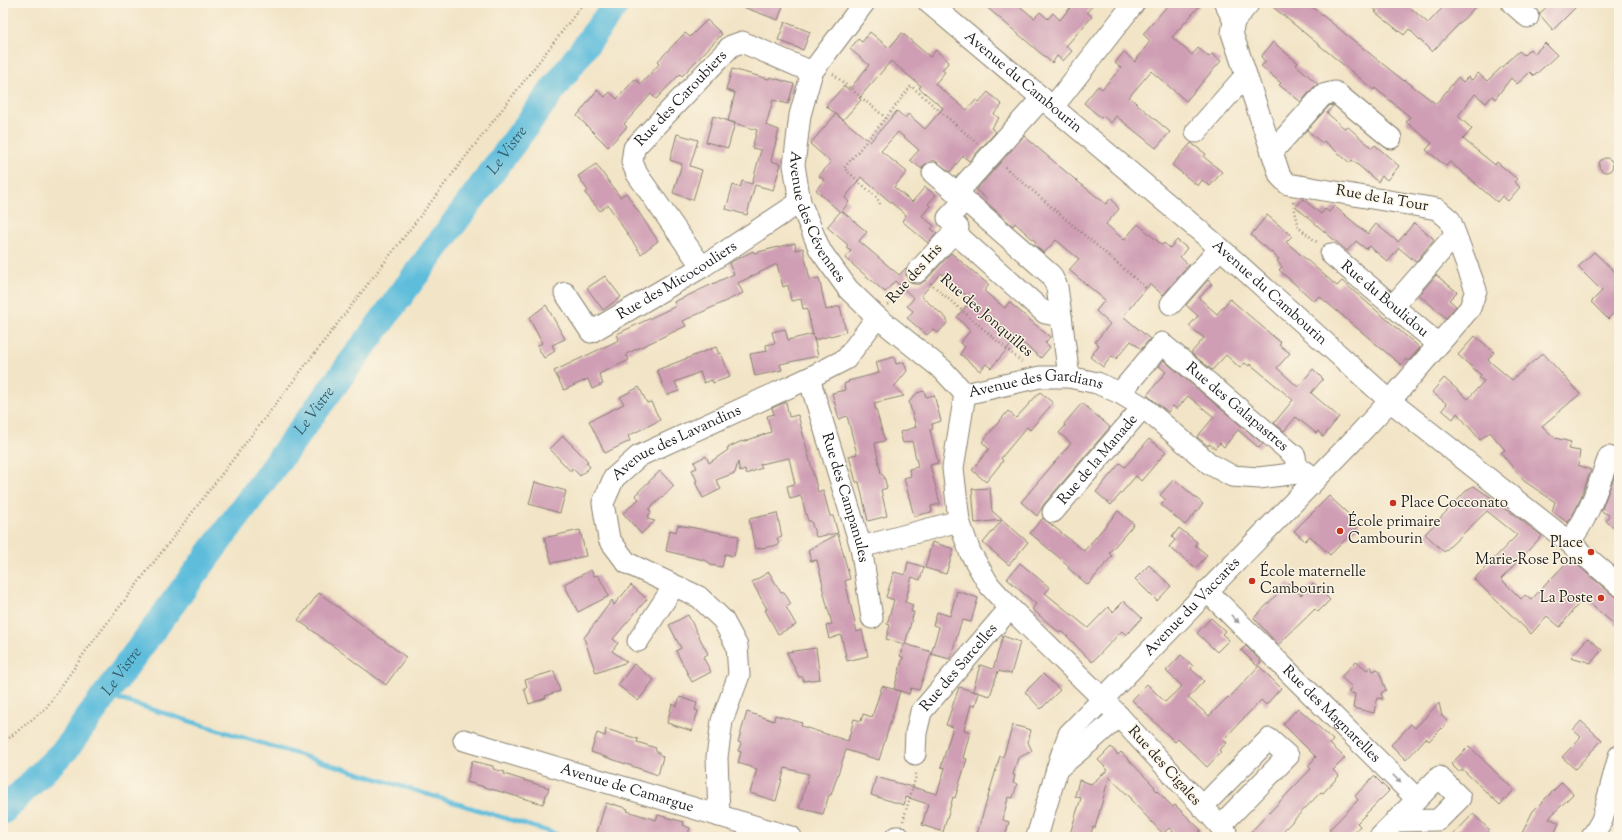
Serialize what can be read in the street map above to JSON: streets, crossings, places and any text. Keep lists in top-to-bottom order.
{
  "streets": {
    "street": [
      "Avenue du Cambourin",
      "Rue des Caroubiers",
      "Rue de la Tour",
      "Avenue des Cévennes",
      "Rue des Iris",
      "Rue des Micocouliers",
      "Rue du Boulidou",
      "Avenue des Gardians",
      "Rue des Galapastres",
      "Avenue des Lavandins",
      "Rue de la Manade",
      "Rue des Campanules",
      "Avenue du Vaccarès",
      "Rue des Sarcelles",
      "Rue des Magnarelles",
      "Rue des Cigales",
      "Avenue de Camargue"
    ],
    "path": ["Rue des Jonquilles"]
  },
  "crossings": [
    ["Avenue du Cambourin", "Rue de la Tour"],
    ["Avenue du Cambourin", "Avenue du Vaccarès"],
    ["Rue des Caroubiers", "Avenue des Cévennes"],
    ["Rue des Caroubiers", "Rue des Micocouliers"],
    ["Rue de la Tour", "Rue du Boulidou"],
    ["Rue de la Tour", "Avenue du Vaccarès"],
    ["Avenue des Cévennes", "Rue des Iris"],
    ["Avenue des Cévennes", "Rue des Micocouliers"],
    ["Avenue des Cévennes", "Avenue des Gardians"],
    ["Avenue des Cévennes", "Avenue des Lavandins"],
    ["Rue des Iris", "Rue des Jonquilles"],
    ["Rue des Iris", "Avenue des Lavandins"],
    ["Rue des Jonquilles", "Avenue des Gardians"],
    ["Avenue des Gardians", "Rue des Galapastres"],
    ["Avenue des Gardians", "Rue de la Manade"],
    ["Avenue des Gardians", "Avenue du Vaccarès"],
    ["Avenue des Gardians", "Rue des Sarcelles"],
    ["Avenue des Gardians", "Rue des Cigales"],
    ["Rue des Galapastres", "Avenue du Vaccarès"],
    ["Avenue des Lavandins", "Rue des Campanules"],
    ["Avenue des Lavandins", "Avenue de Camargue"],
    ["Avenue du Vaccarès", "Rue des Magnarelles"],
    ["Avenue du Vaccarès", "Rue des Cigales"]
  ],
  "one_way": ["Rue des Magnarelles"],
  "water": ["Le Vistre"],
  "places": [
    "Place Cocconato",
    "École primaire Cambourin",
    "Place Marie-Rose Pons",
    "École maternelle Cambourin",
    "La Poste"
  ]
}
